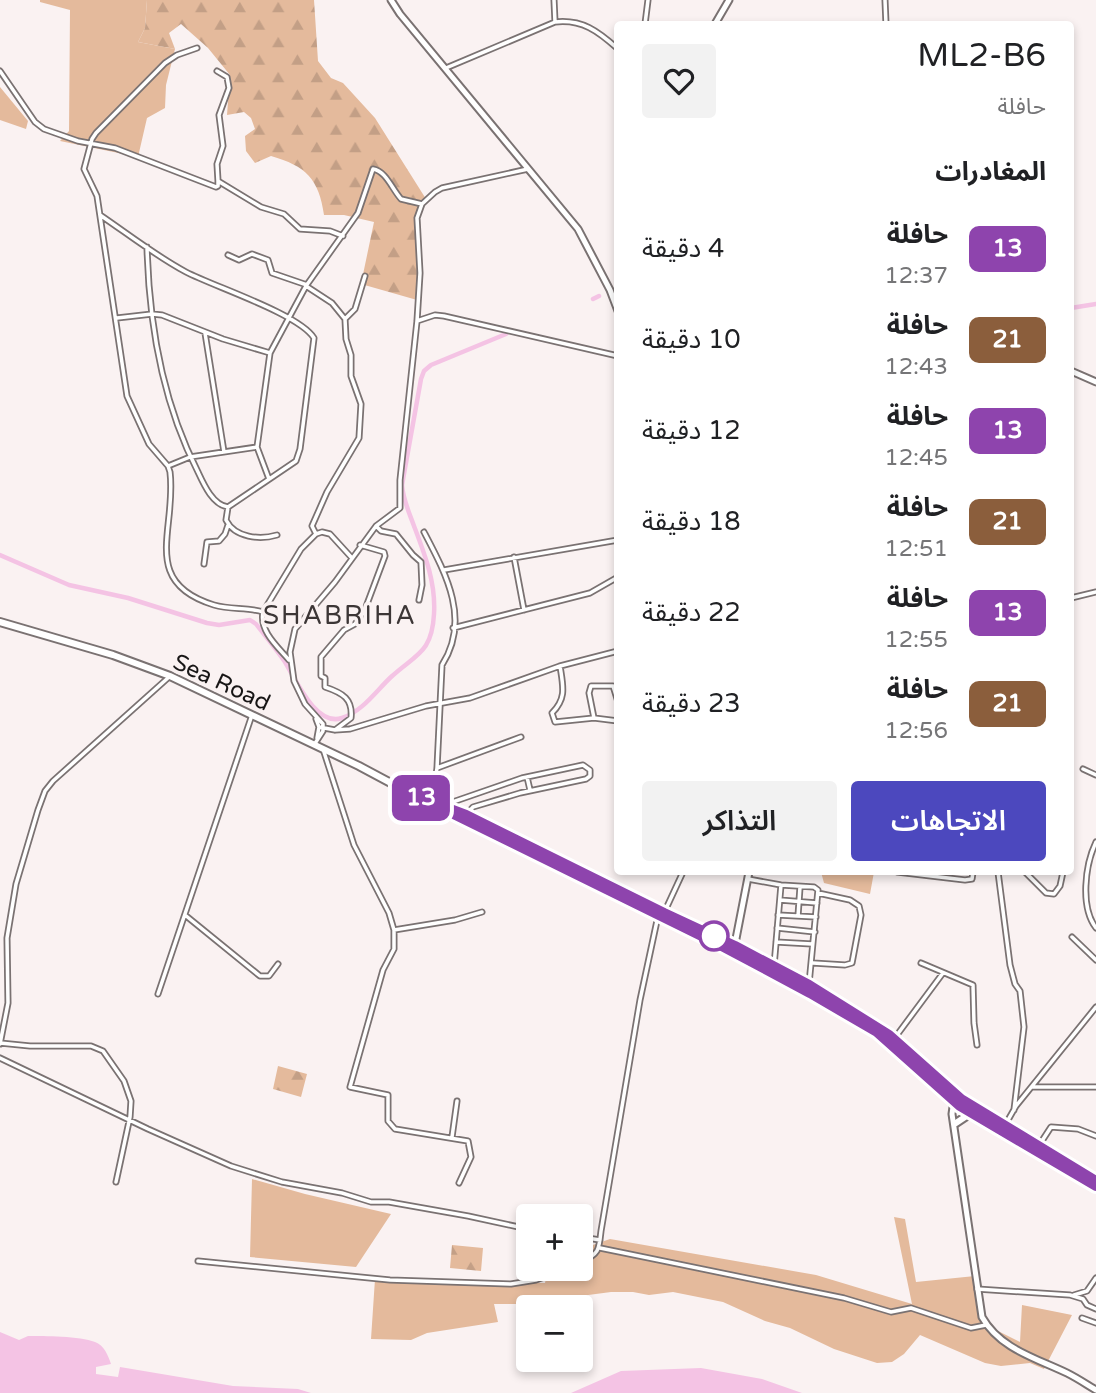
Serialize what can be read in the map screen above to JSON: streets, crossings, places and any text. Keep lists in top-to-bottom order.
{
  "streets": {
    "highway": ["Sea Road"]
  },
  "districts": ["SHABRIHA"],
  "lines": ["bus line 13"],
  "page": {
    "on_map": "13",
    "heading": [
      ["ML2-B6", "حافلة"],
      "المغادرات"
    ],
    "list": [
      {
        "mark": "13",
        "name": "حافلة",
        "note": "12:37",
        "value": "4 دقيقة"
      },
      {
        "mark": "21",
        "name": "حافلة",
        "note": "12:43",
        "value": "10 دقيقة"
      },
      {
        "mark": "13",
        "name": "حافلة",
        "note": "12:45",
        "value": "12 دقيقة"
      },
      {
        "mark": "21",
        "name": "حافلة",
        "note": "12:51",
        "value": "18 دقيقة"
      },
      {
        "mark": "13",
        "name": "حافلة",
        "note": "12:55",
        "value": "22 دقيقة"
      },
      {
        "mark": "21",
        "name": "حافلة",
        "note": "12:56",
        "value": "23 دقيقة"
      }
    ],
    "buttons": ["الاتجاهات", "التذاكر"],
    "map_buttons": ["+", "−"]
  }
}
